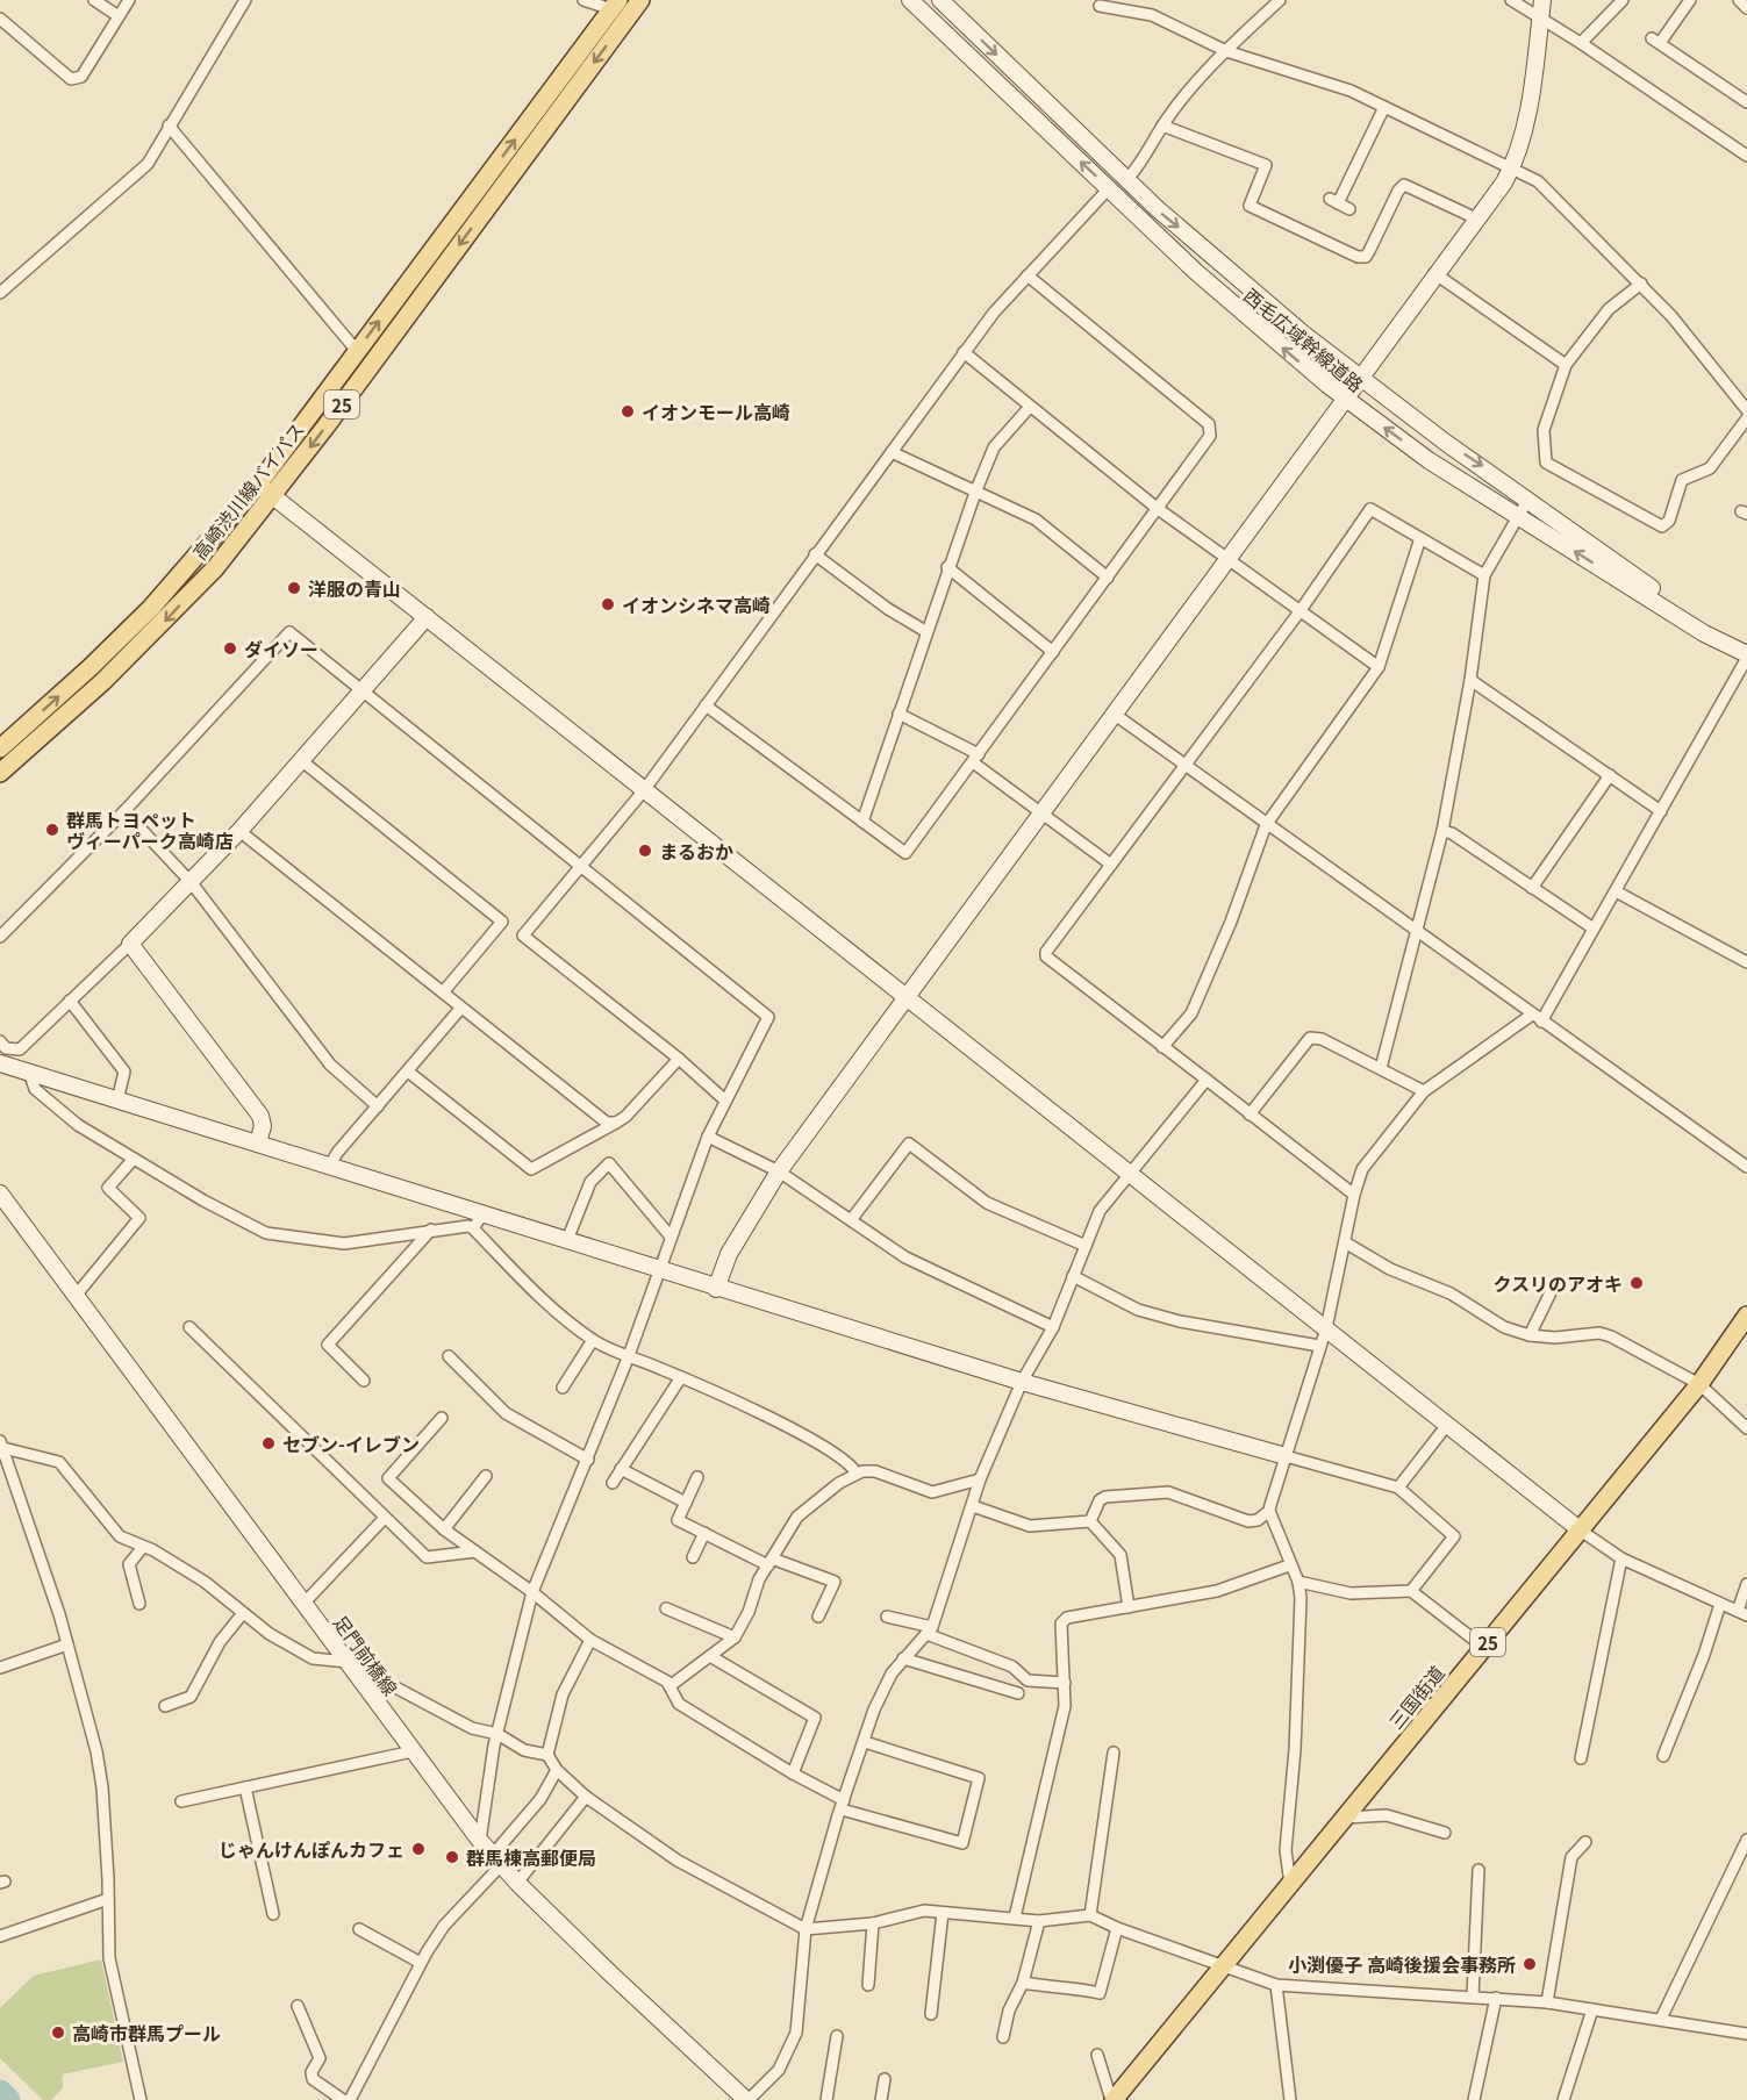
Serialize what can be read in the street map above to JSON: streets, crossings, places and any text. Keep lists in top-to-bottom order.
{
  "streets": {
    "main road": ["25", "高崎渋川線バイパス", "三国街道"],
    "street": ["西毛広域幹線道路", "足門前橋線"]
  },
  "places": [
    "イオンモール高崎",
    "洋服の青山",
    "イオンシネマ高崎",
    "ダイソー",
    "群馬トヨペット ヴィーパーク高崎店",
    "まるおか",
    "クスリのアオキ",
    "セブン-イレブン",
    "じゃんけんぽんカフェ",
    "群馬棟高郵便局",
    "小渕優子 高崎後援会事務所",
    "高崎市群馬プール"
  ]
}
